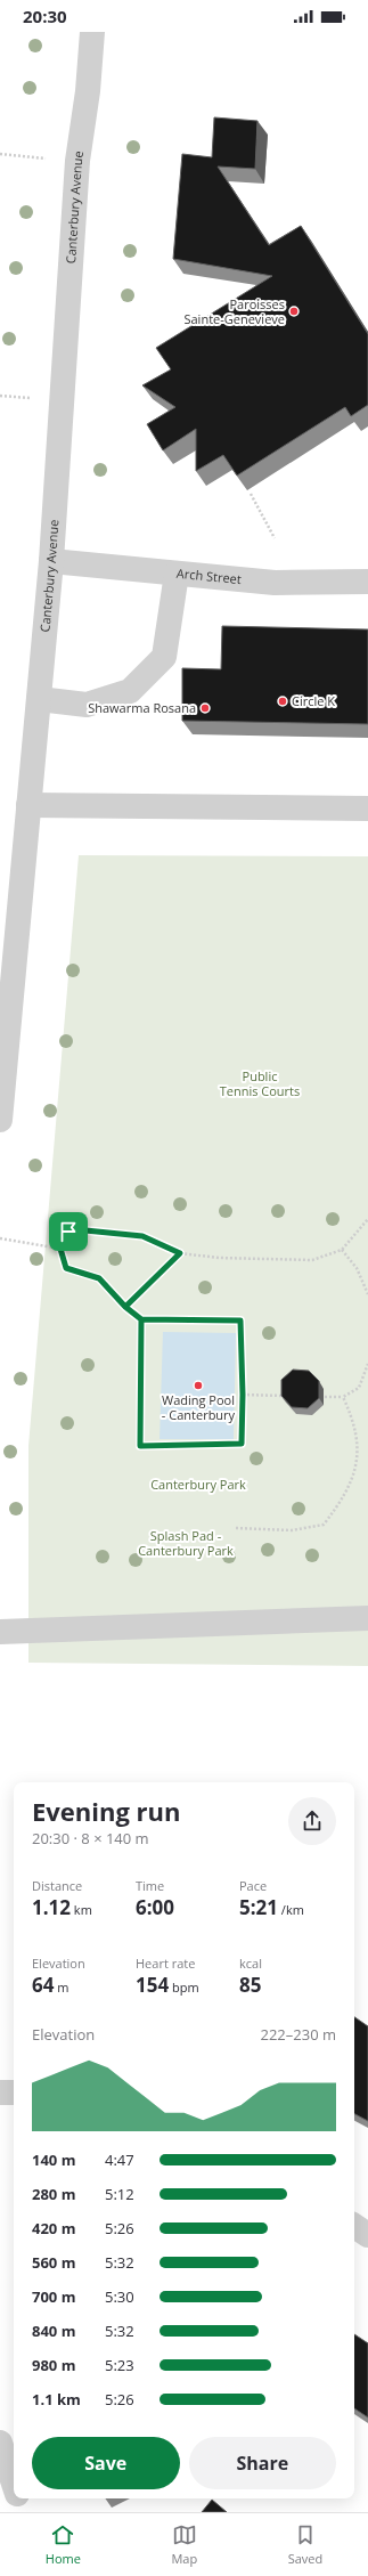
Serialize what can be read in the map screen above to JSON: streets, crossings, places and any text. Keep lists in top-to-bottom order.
{
  "streets": {
    "street": ["Canterbury Avenue", "Arch Street"]
  },
  "crossings": [
    ["Canterbury Avenue", "Arch Street"]
  ],
  "parks": ["Public Tennis Courts", "Canterbury Park", "Splash Pad - Canterbury Park"],
  "places": [
    "Paroisses Sainte-Genevieve",
    "Circle K",
    "Shawarma Rosana",
    "Wading Pool - Canterbury"
  ],
  "page": {
    "status": "20:30",
    "heading": ["Evening run", "20:30 · 8 × 140 m"],
    "stats": [
      ["Distance", "1.12 km"],
      ["Time", "6:00"],
      ["Pace", "5:21 /km"],
      ["Elevation", "64 m"],
      ["Heart rate", "154 bpm"],
      ["kcal", "85"]
    ],
    "chart": ["Elevation", "222–230 m"],
    "list": [
      {
        "name": "140 m",
        "note": "4:47"
      },
      {
        "name": "280 m",
        "note": "5:12"
      },
      {
        "name": "420 m",
        "note": "5:26"
      },
      {
        "name": "560 m",
        "note": "5:32"
      },
      {
        "name": "700 m",
        "note": "5:30"
      },
      {
        "name": "840 m",
        "note": "5:32"
      },
      {
        "name": "980 m",
        "note": "5:23"
      },
      {
        "name": "1.1 km",
        "note": "5:26"
      }
    ],
    "buttons": ["Save", "Share"],
    "tabs": ["Home", "Map", "Saved"]
  }
}
